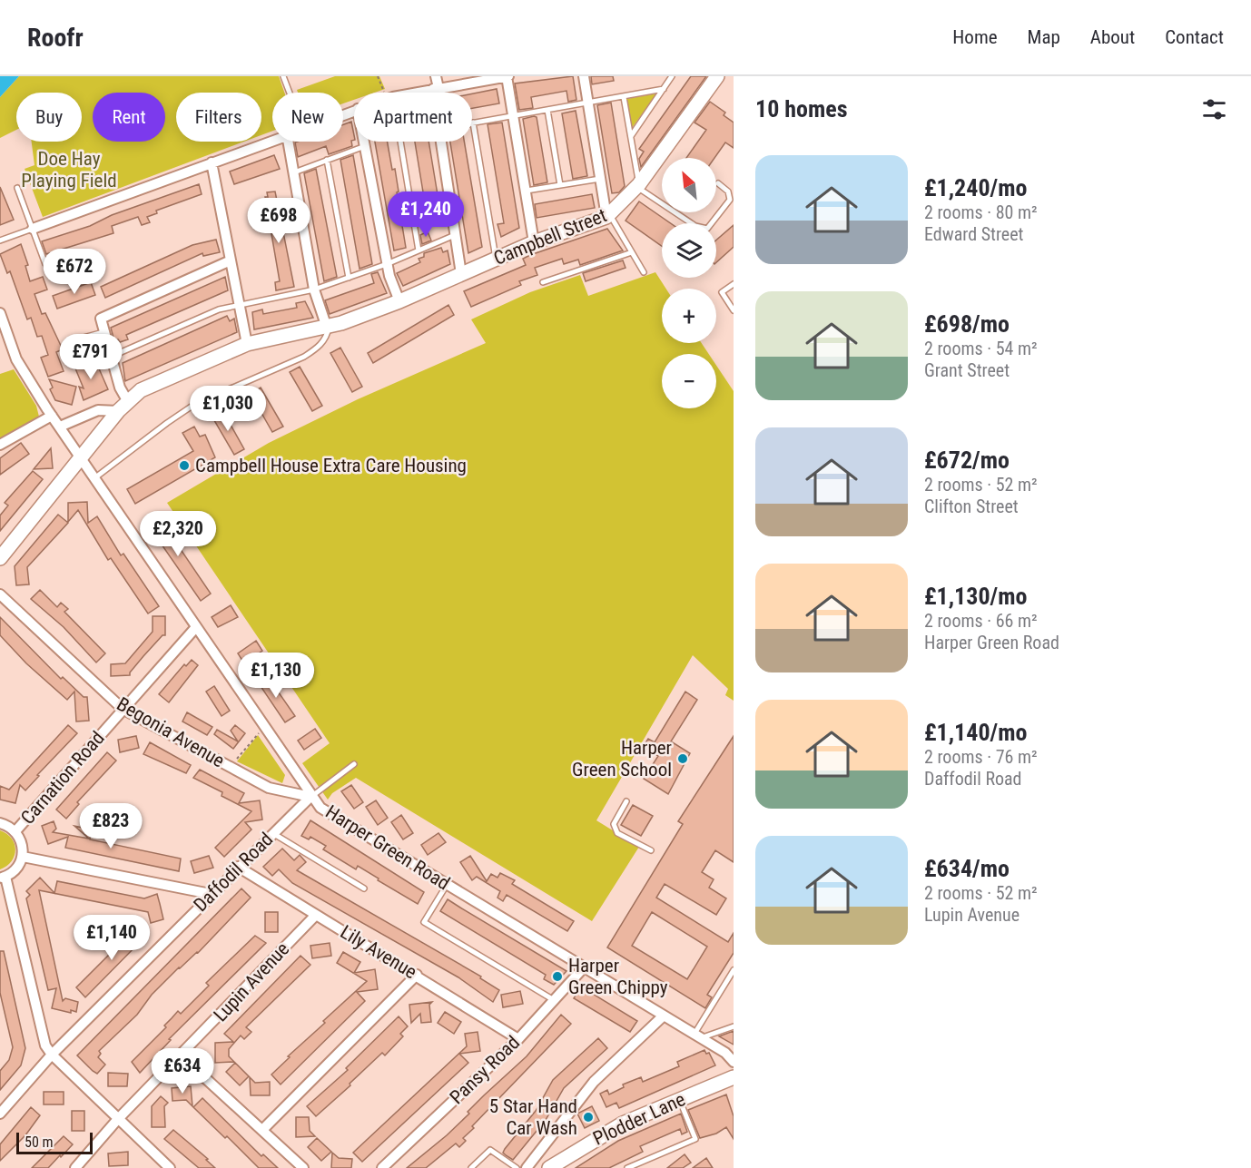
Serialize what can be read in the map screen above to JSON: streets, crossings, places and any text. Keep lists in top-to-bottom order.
{
  "streets": {
    "street": [
      "Campbell Street",
      "Begonia Avenue",
      "Carnation Road",
      "Harper Green Road",
      "Daffodil Road",
      "Lily Avenue",
      "Lupin Avenue",
      "Pansy Road",
      "Plodder Lane"
    ]
  },
  "crossings": [
    ["Campbell Street", "Harper Green Road"],
    ["Begonia Avenue", "Carnation Road"],
    ["Begonia Avenue", "Harper Green Road"],
    ["Begonia Avenue", "Daffodil Road"],
    ["Carnation Road", "Harper Green Road"],
    ["Harper Green Road", "Daffodil Road"],
    ["Harper Green Road", "Pansy Road"],
    ["Daffodil Road", "Lily Avenue"],
    ["Lily Avenue", "Lupin Avenue"],
    ["Lily Avenue", "Pansy Road"]
  ],
  "parks": ["Doe Hay Playing Field"],
  "places": [
    "Campbell House Extra Care Housing",
    "Harper Green School",
    "Harper Green Chippy",
    "5 Star Hand Car Wash"
  ],
  "scale_bar": "50 m",
  "north": "top left",
  "page": {
    "header": "Roofr",
    "nav": [
      "Home",
      "Map",
      "About",
      "Contact"
    ],
    "heading": "10 homes",
    "chip": [
      "Buy",
      "Rent",
      "Filters",
      "New",
      "Apartment"
    ],
    "list": [
      {
        "name": "£1,240/mo",
        "note": "2 rooms · 80 m² · Edward Street"
      },
      {
        "name": "£698/mo",
        "note": "2 rooms · 54 m² · Grant Street"
      },
      {
        "name": "£672/mo",
        "note": "2 rooms · 52 m² · Clifton Street"
      },
      {
        "name": "£1,130/mo",
        "note": "2 rooms · 66 m² · Harper Green Road"
      },
      {
        "name": "£1,140/mo",
        "note": "2 rooms · 76 m² · Daffodil Road"
      },
      {
        "name": "£634/mo",
        "note": "2 rooms · 52 m² · Lupin Avenue"
      }
    ],
    "map_buttons": ["+", "−"],
    "price": [
      "£1,240",
      "£698",
      "£672",
      "£791",
      "£1,030",
      "£2,320",
      "£1,130",
      "£823",
      "£1,140",
      "£634"
    ],
    "scale": "50 m"
  }
}
